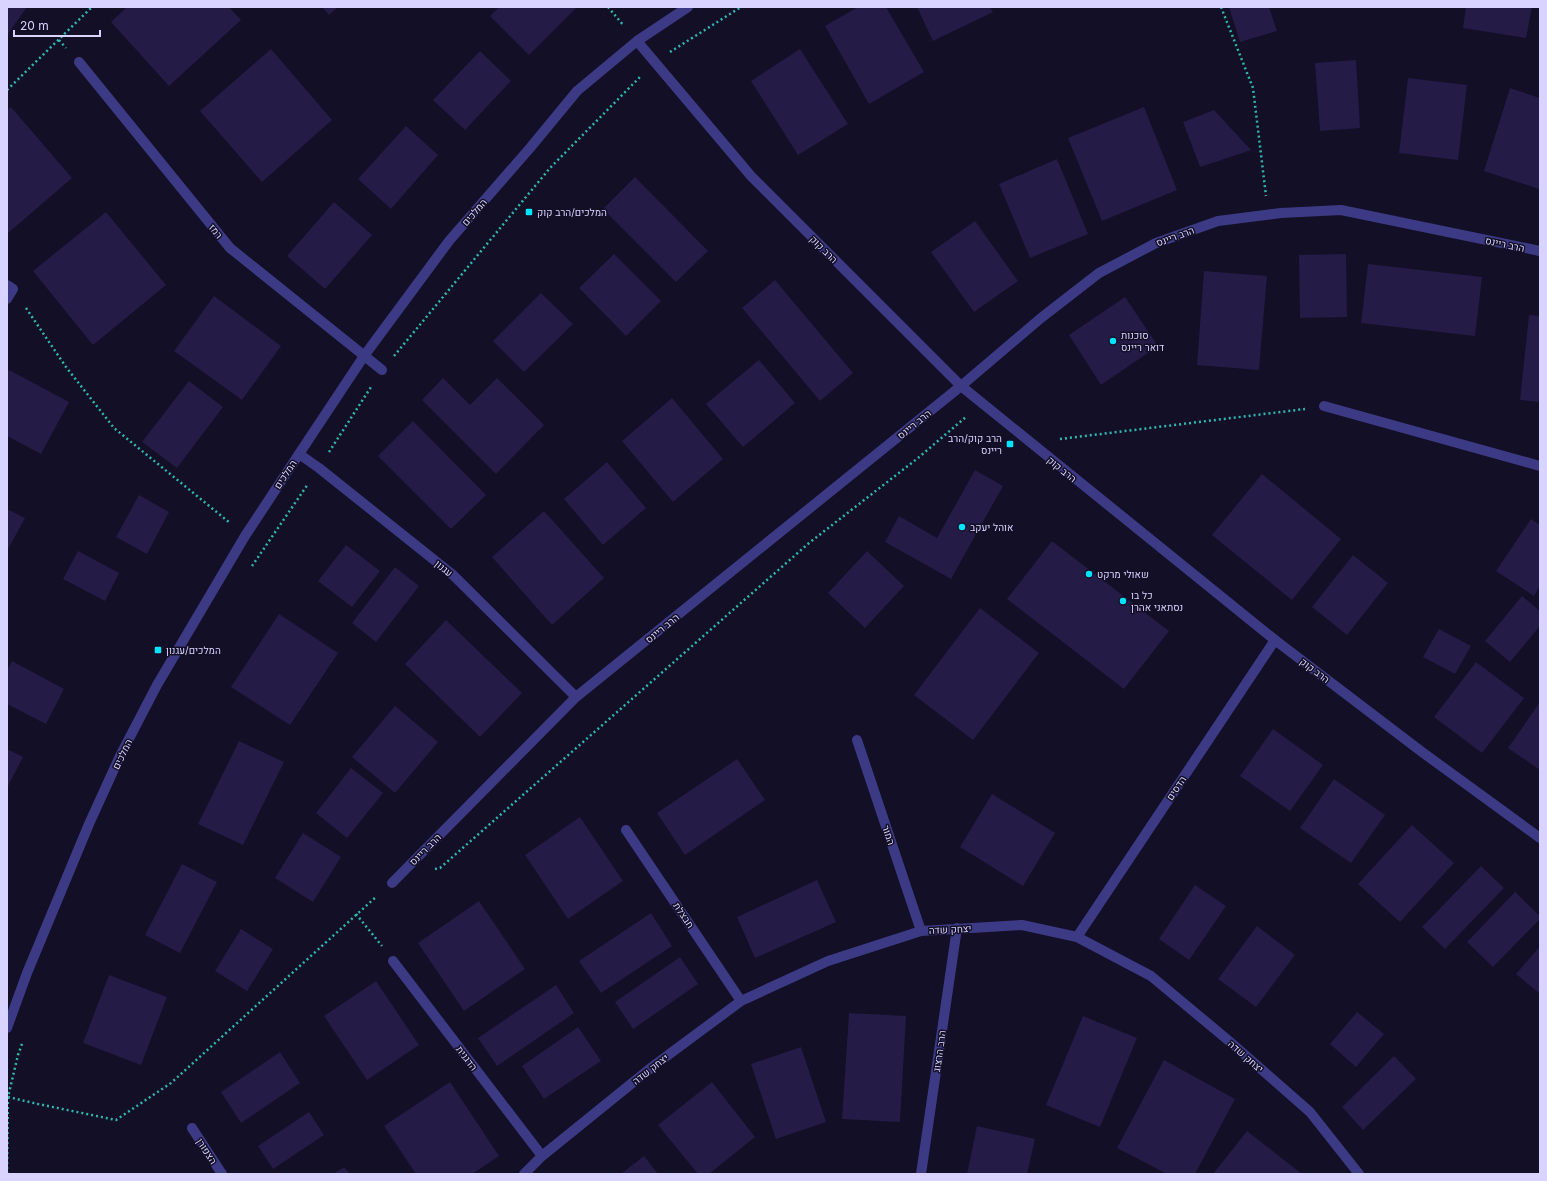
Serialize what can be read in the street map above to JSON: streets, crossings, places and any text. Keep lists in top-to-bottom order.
{
  "streets": {
    "street": [
      "המלכים",
      "רמז",
      "הרב ריינס",
      "הרב קוק",
      "עגנון",
      "הדסים",
      "המור",
      "חבצלת",
      "יצחק שדה",
      "הרב הרצוג",
      "הדגנית",
      "הצפורן"
    ]
  },
  "crossings": [
    ["המלכים", "רמז"],
    ["המלכים", "הרב קוק"],
    ["המלכים", "עגנון"],
    ["הרב ריינס", "הרב קוק"],
    ["הרב ריינס", "עגנון"],
    ["הרב קוק", "הדסים"],
    ["הדסים", "יצחק שדה"],
    ["המור", "יצחק שדה"],
    ["חבצלת", "יצחק שדה"],
    ["יצחק שדה", "הרב הרצוג"],
    ["יצחק שדה", "הדגנית"]
  ],
  "places": {
    "transit": ["המלכים/הרב קוק", "הרב קוק/הרב ריינס", "המלכים/עגנון"],
    "other": [
      "סוכנות דואר ריינס",
      "אוהל יעקב",
      "שאולי מרקט",
      "כל בו נסתאני אהרן"
    ]
  },
  "scale_bar": "20 m"
}
